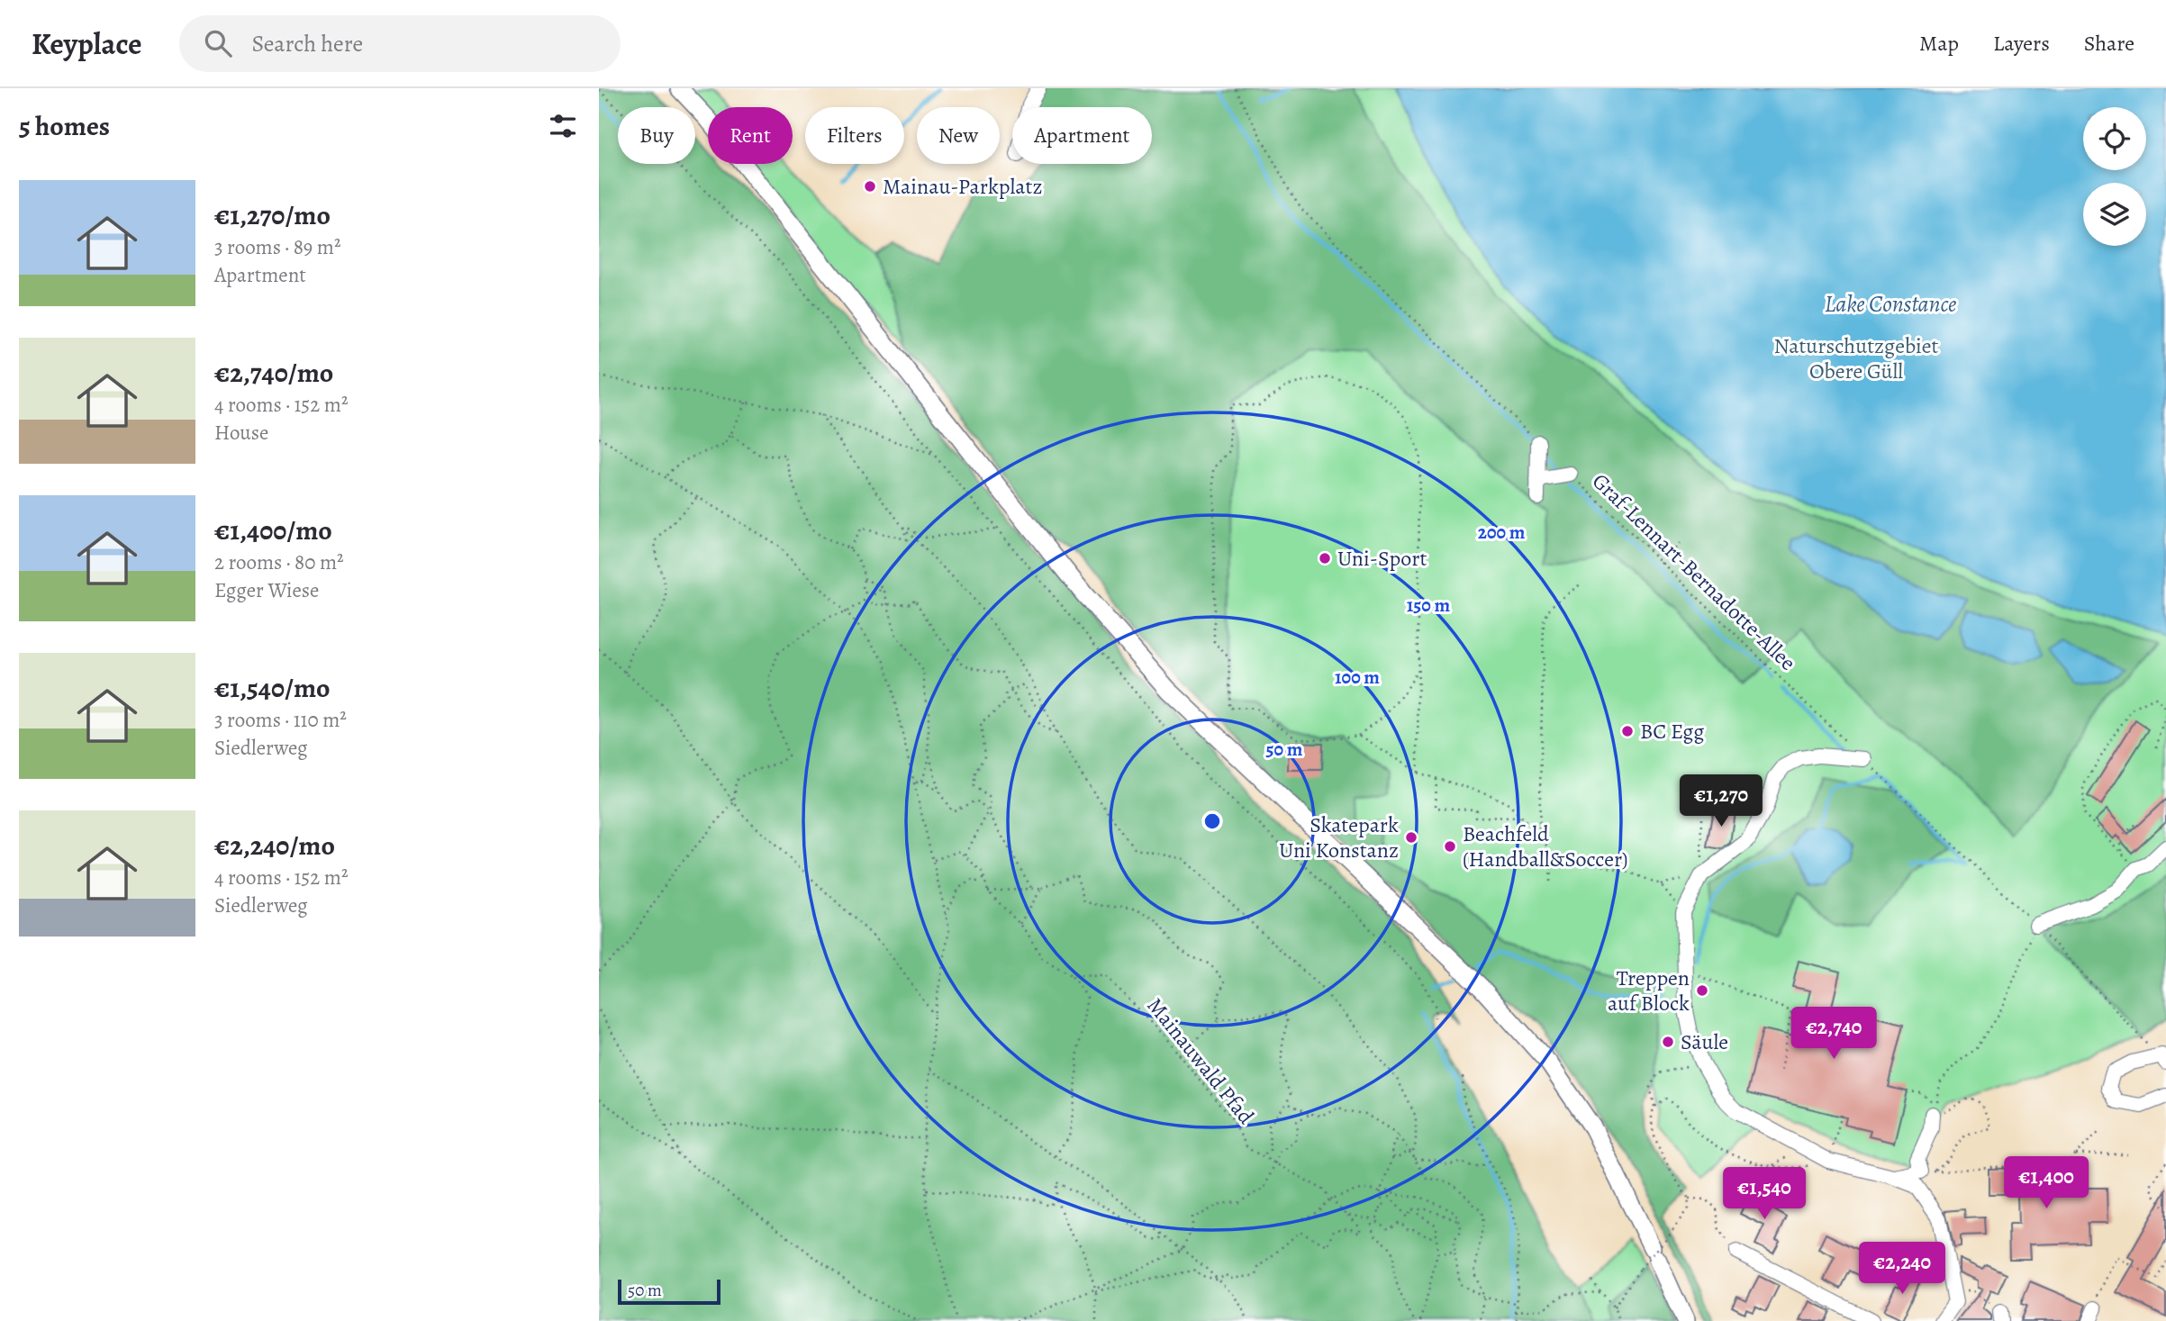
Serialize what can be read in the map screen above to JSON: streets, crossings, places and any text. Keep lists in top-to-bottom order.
{
  "streets": {
    "path": ["Graf-Lennart-Bernadotte-Allee", "Mainauwald Pfad"]
  },
  "water": ["Lake Constance"],
  "parks": ["Naturschutzgebiet Obere Güll"],
  "places": [
    "Mainau-Parkplatz",
    "Uni-Sport",
    "BC Egg",
    "Skatepark Uni Konstanz",
    "Beachfeld (Handball&Soccer)",
    "Treppen auf Block",
    "Säule"
  ],
  "scale_bar": "50 m",
  "page": {
    "header": "Keyplace",
    "search": "Search here",
    "nav": ["Map", "Layers", "Share"],
    "heading": "5 homes",
    "chip": [
      "Buy",
      "Rent",
      "Filters",
      "New",
      "Apartment"
    ],
    "list": [
      {
        "name": "€1,270/mo",
        "note": "3 rooms · 89 m² · Apartment"
      },
      {
        "name": "€2,740/mo",
        "note": "4 rooms · 152 m² · House"
      },
      {
        "name": "€1,400/mo",
        "note": "2 rooms · 80 m² · Egger Wiese"
      },
      {
        "name": "€1,540/mo",
        "note": "3 rooms · 110 m² · Siedlerweg"
      },
      {
        "name": "€2,240/mo",
        "note": "4 rooms · 152 m² · Siedlerweg"
      }
    ],
    "price": [
      "€1,270",
      "€2,740",
      "€1,400",
      "€1,540",
      "€2,240"
    ],
    "scale": "50 m"
  },
  "rings": [
    "200 m",
    "150 m",
    "100 m",
    "50 m"
  ]
}
